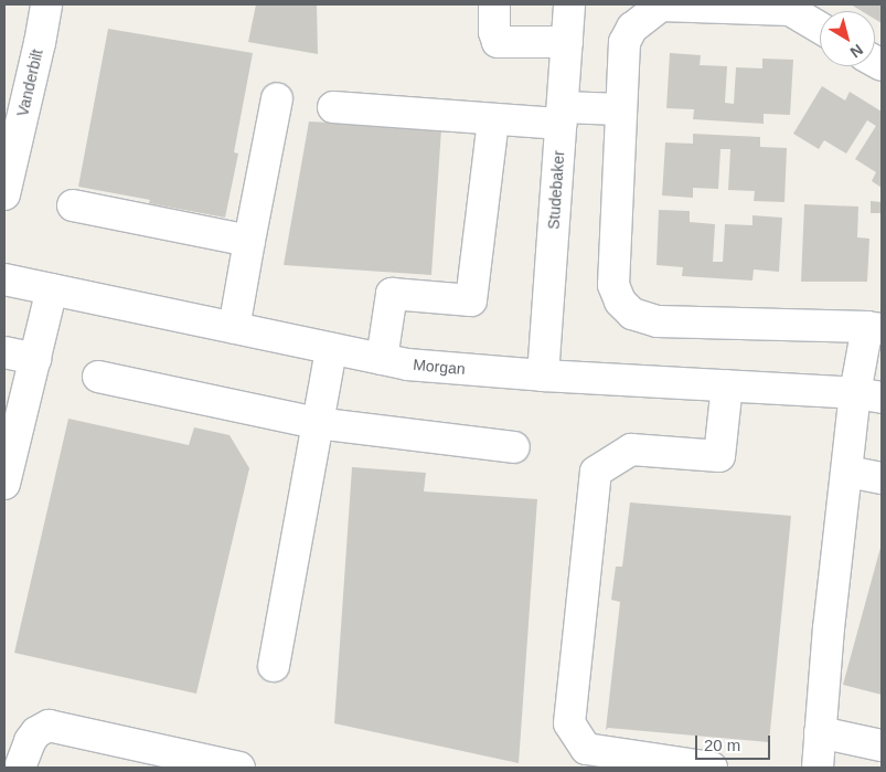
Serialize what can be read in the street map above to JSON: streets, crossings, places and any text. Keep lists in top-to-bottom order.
{
  "streets": {
    "street": ["Vanderbilt", "Studebaker", "Morgan"]
  },
  "crossings": [
    ["Studebaker", "Morgan"]
  ],
  "scale_bar": "20 m",
  "north": "bottom right"
}
